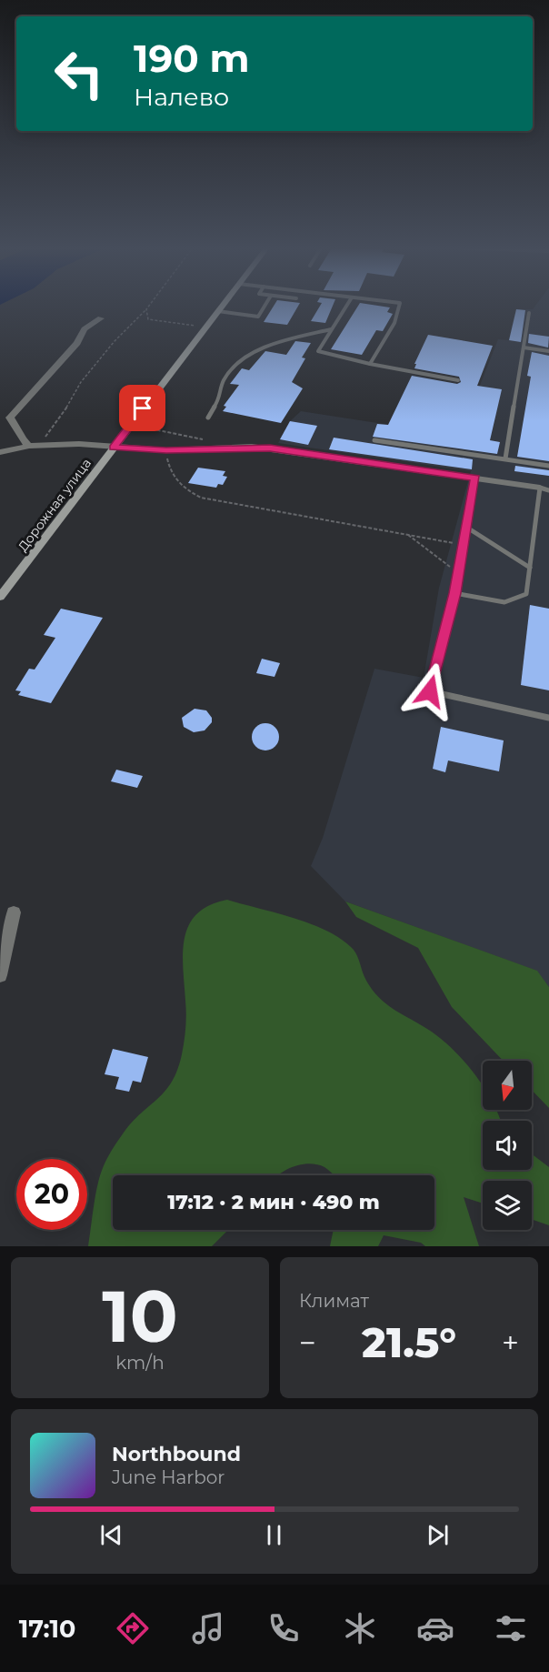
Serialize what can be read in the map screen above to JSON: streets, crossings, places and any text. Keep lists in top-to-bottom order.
{
  "streets": {
    "street": ["Дорожная улица"]
  },
  "north": "bottom",
  "page": {
    "turn": ["190 m", "Налево"],
    "limit": "20",
    "trip": "17:12 · 2 мин · 490 m",
    "tile": [
      ["10", "km/h"],
      "Климат"
    ],
    "heat": ["−", "21.5°", "+"],
    "song": ["Northbound", "June Harbor"],
    "tabs": "17:10"
  }
}
